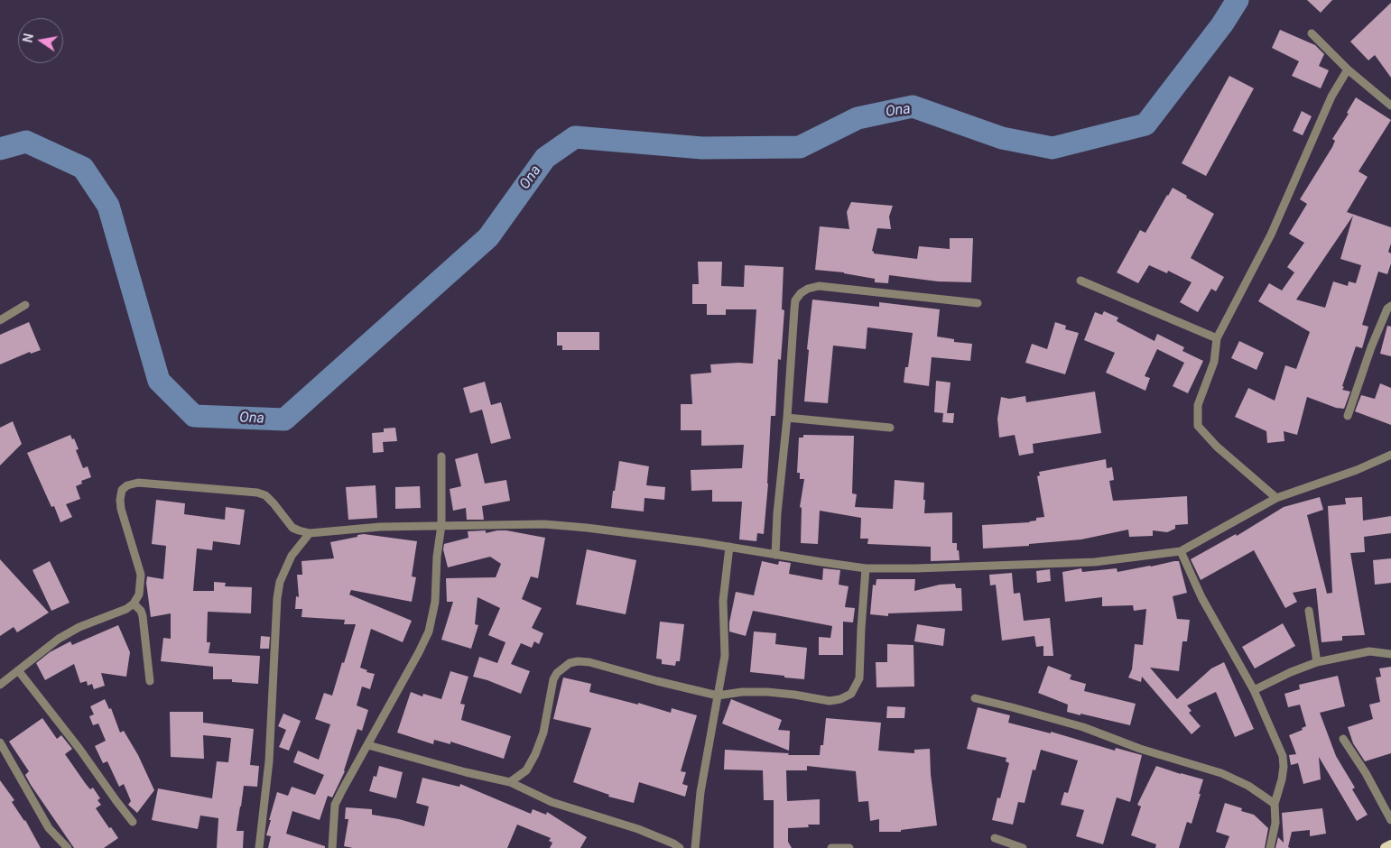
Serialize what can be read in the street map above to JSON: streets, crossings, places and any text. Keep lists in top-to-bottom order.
{
  "water": ["Ona"],
  "north": "left"
}
